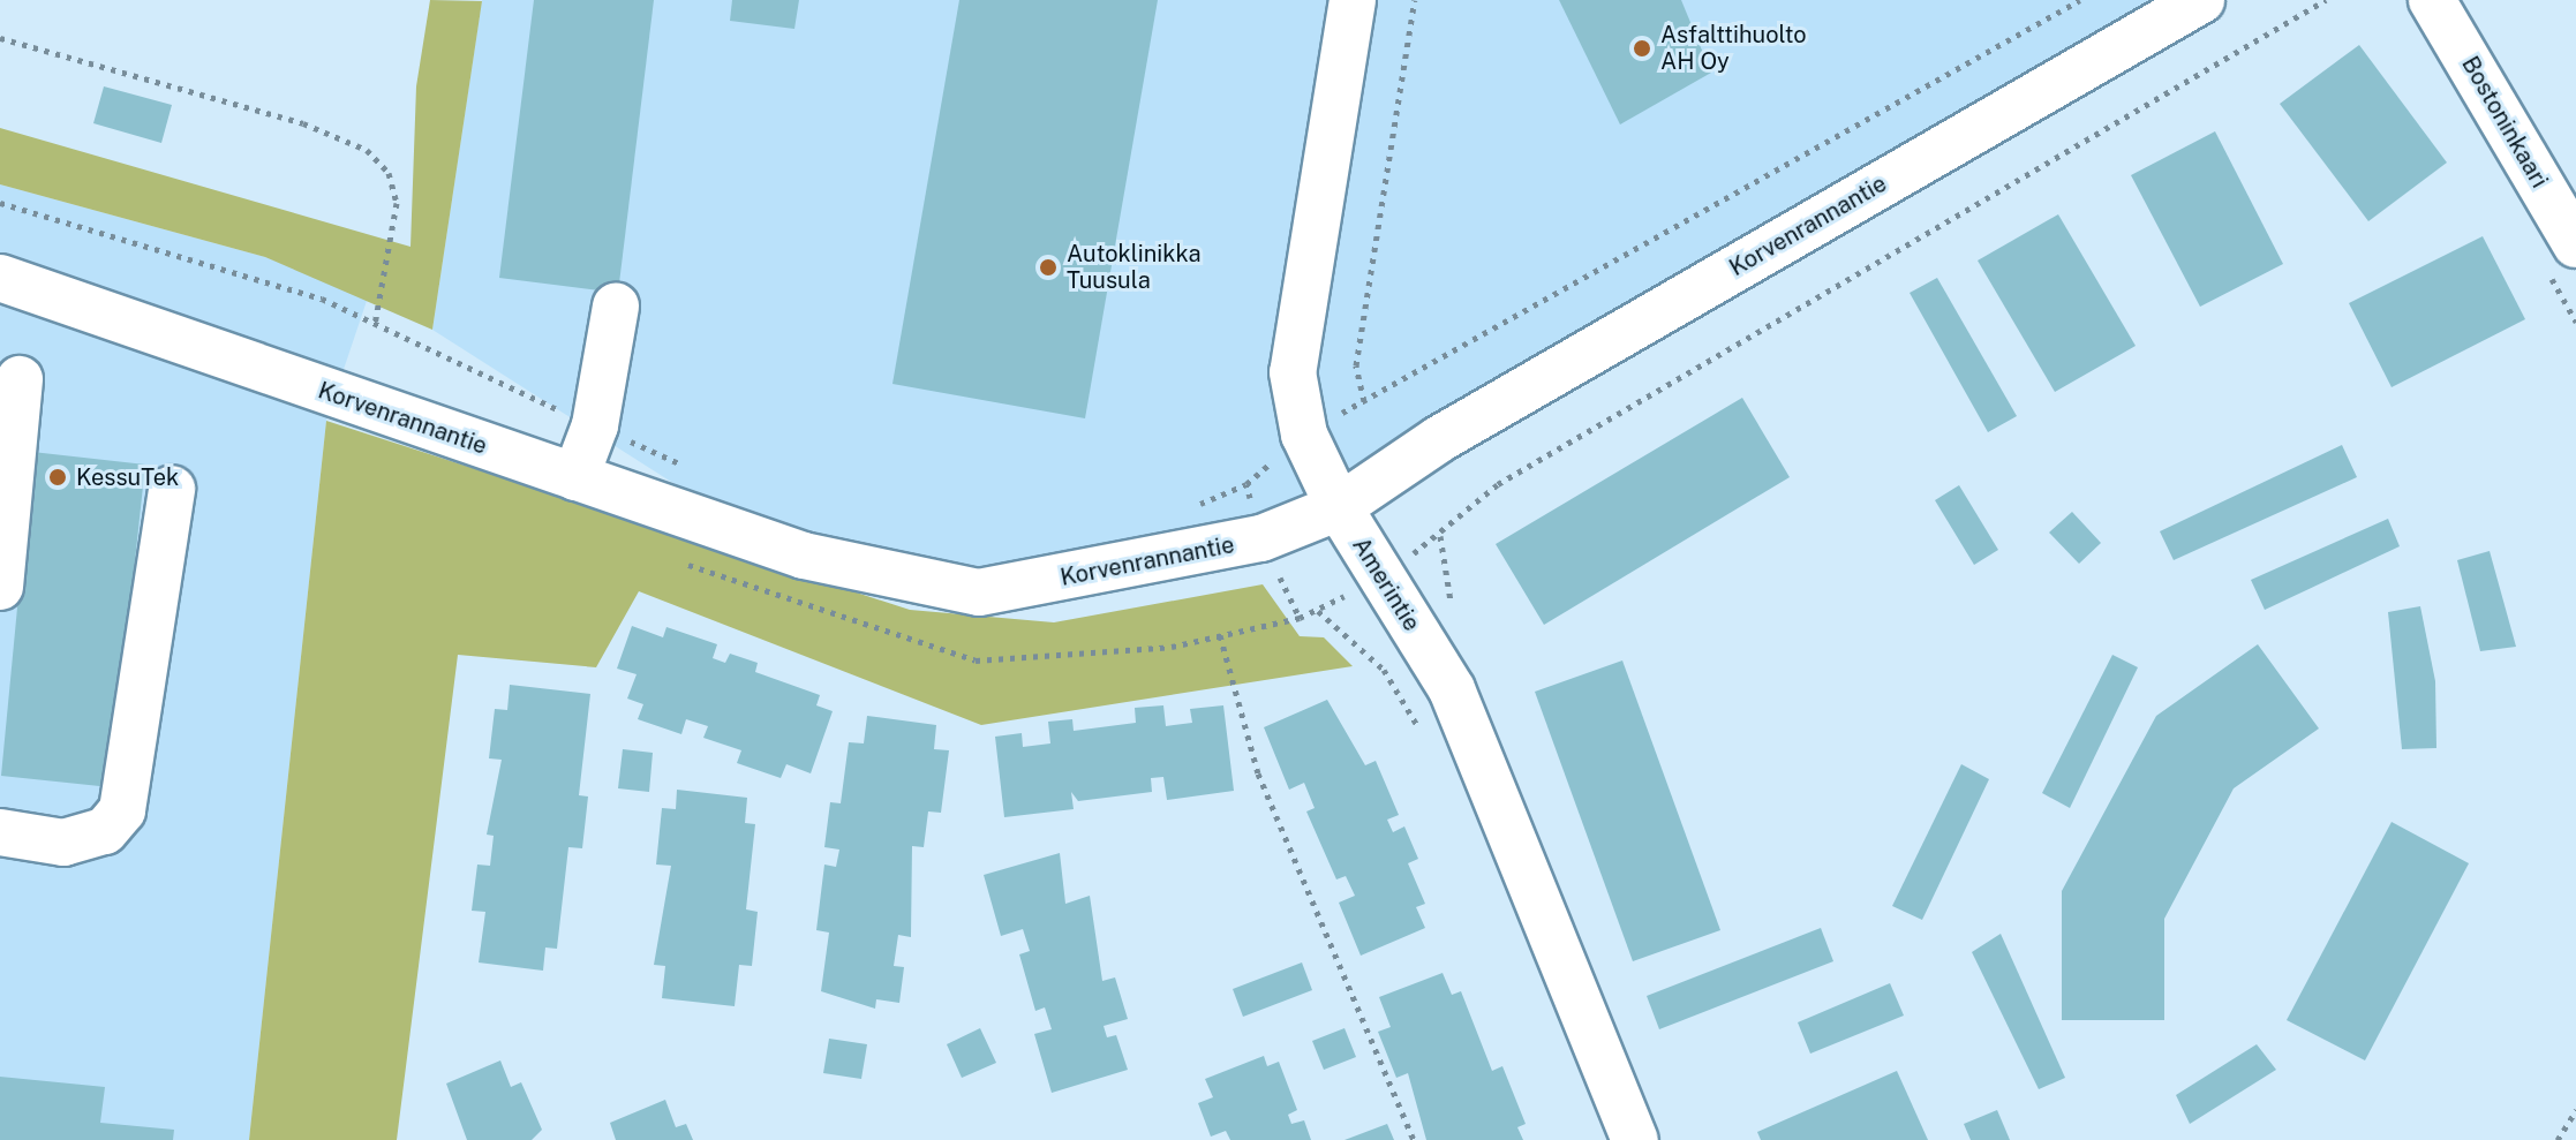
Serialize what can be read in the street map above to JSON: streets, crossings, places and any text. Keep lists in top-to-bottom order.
{
  "streets": {
    "street": ["Bostoninkaari", "Korvenrannantie", "Amerintie"]
  },
  "crossings": [
    ["Korvenrannantie", "Amerintie"]
  ],
  "places": ["Asfalttihuolto AH Oy", "Autoklinikka Tuusula", "KessuTek"]
}
